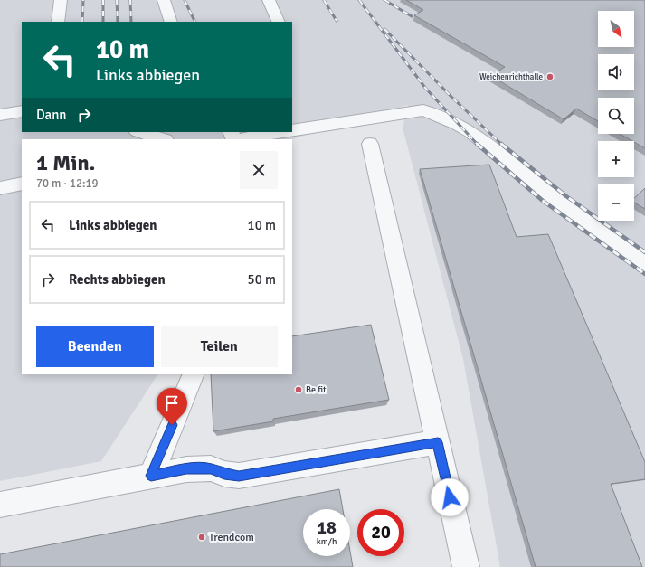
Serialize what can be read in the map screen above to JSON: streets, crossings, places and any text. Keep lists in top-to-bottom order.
{
  "places": ["Weichenrichthalle", "Be fit", "Trendcom"],
  "north": "bottom right",
  "page": {
    "map_buttons": ["+", "−"],
    "turn": ["10 m", "Links abbiegen"],
    "then": "Dann",
    "heading": ["1 Min.", "70 m · 12:19"],
    "list": [
      {
        "name": "Links abbiegen",
        "value": "10 m"
      },
      {
        "name": "Rechts abbiegen",
        "value": "50 m"
      }
    ],
    "buttons": ["Beenden", "Teilen"],
    "speed": "18 km/h",
    "limit": "20"
  }
}
